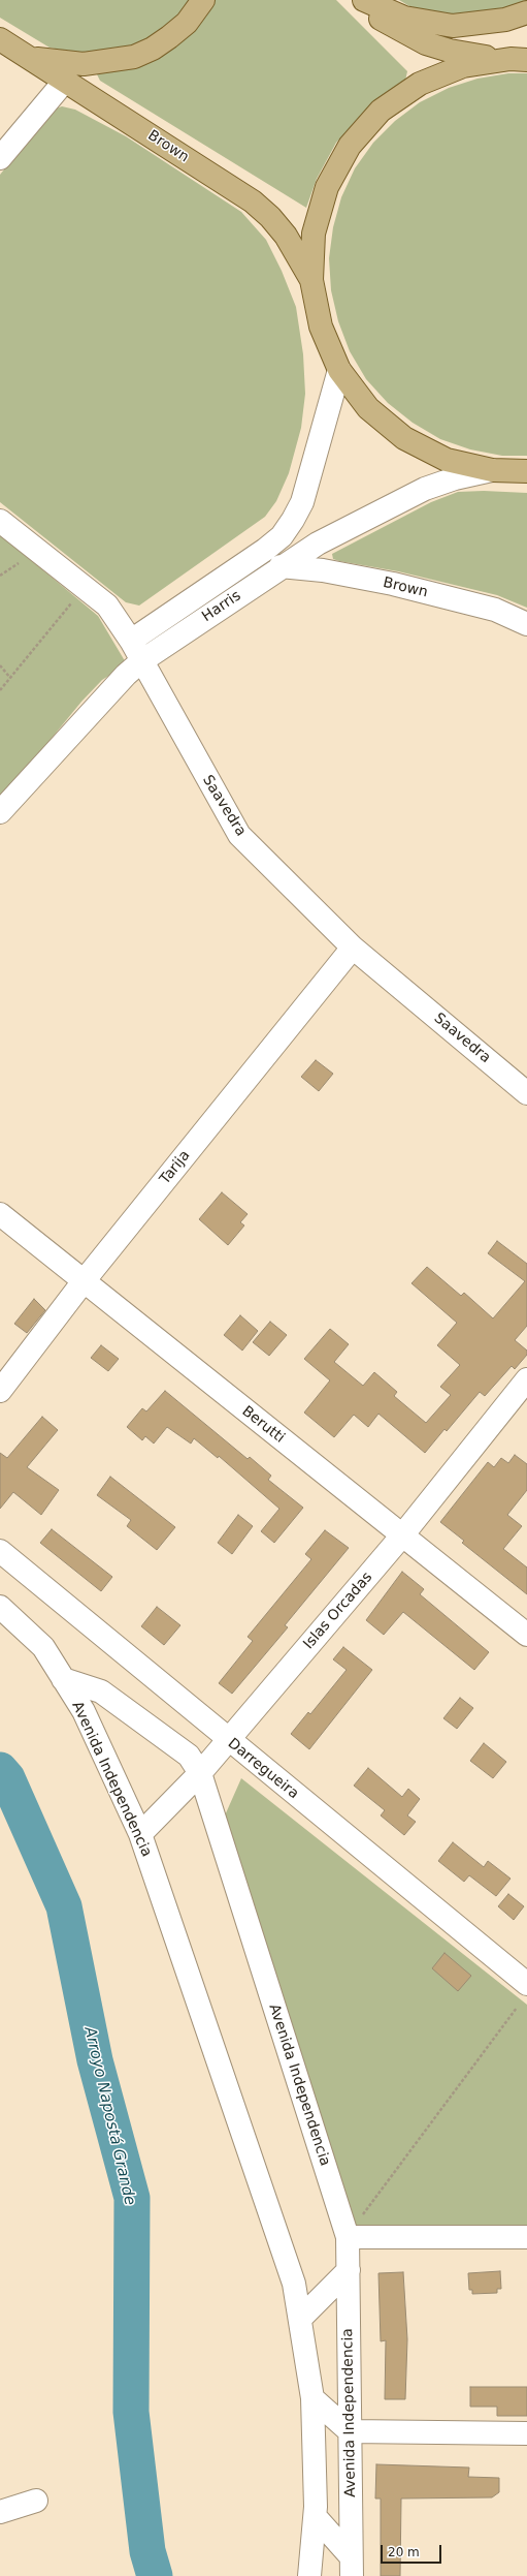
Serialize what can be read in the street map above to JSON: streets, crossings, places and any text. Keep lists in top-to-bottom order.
{
  "streets": {
    "main road": ["Brown"],
    "street": [
      "Harris",
      "Saavedra",
      "Tarija",
      "Berutti",
      "Islas Orcadas",
      "Darregueira",
      "Avenida Independencia"
    ]
  },
  "crossings": [
    ["Brown", "Harris"],
    ["Harris", "Saavedra"],
    ["Saavedra", "Tarija"],
    ["Tarija", "Berutti"],
    ["Berutti", "Islas Orcadas"],
    ["Islas Orcadas", "Darregueira"],
    ["Islas Orcadas", "Avenida Independencia"]
  ],
  "water": ["Arroyo Napostá Grande"],
  "scale_bar": "20 m"
}
